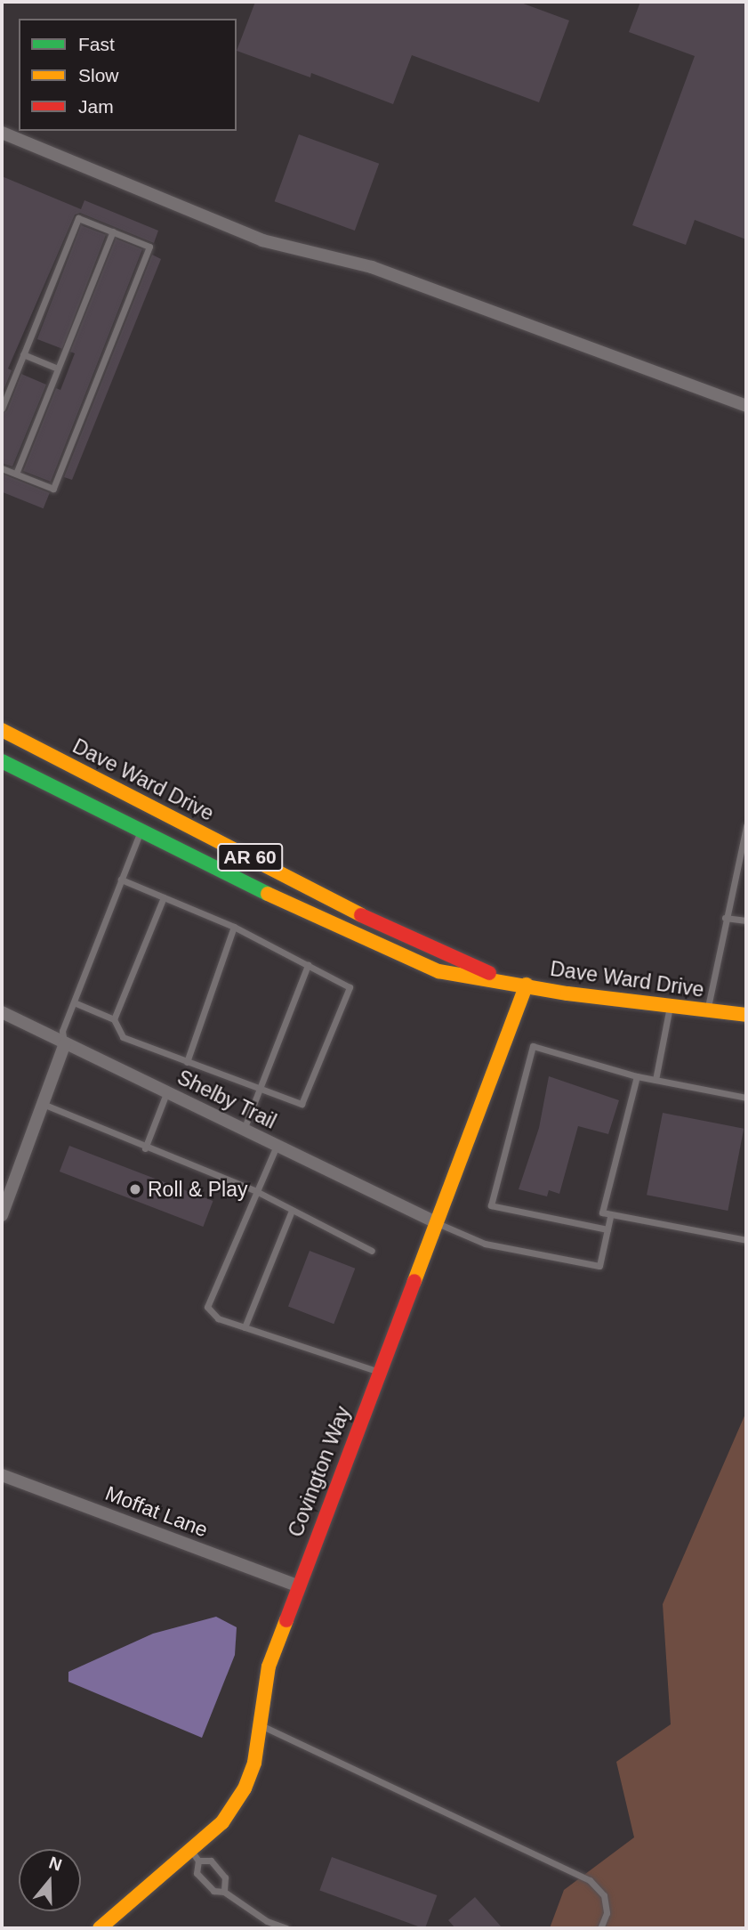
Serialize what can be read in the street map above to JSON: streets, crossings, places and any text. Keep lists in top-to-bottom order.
{
  "streets": {
    "main road": ["Dave Ward Drive", "AR 60", "Covington Way"],
    "street": ["Shelby Trail", "Moffat Lane"]
  },
  "crossings": [
    ["Dave Ward Drive", "Covington Way"],
    ["Shelby Trail", "Covington Way"],
    ["Covington Way", "Moffat Lane"]
  ],
  "places": ["Roll & Play"],
  "legend": ["Fast", "Slow", "Jam"],
  "north": "top"
}
